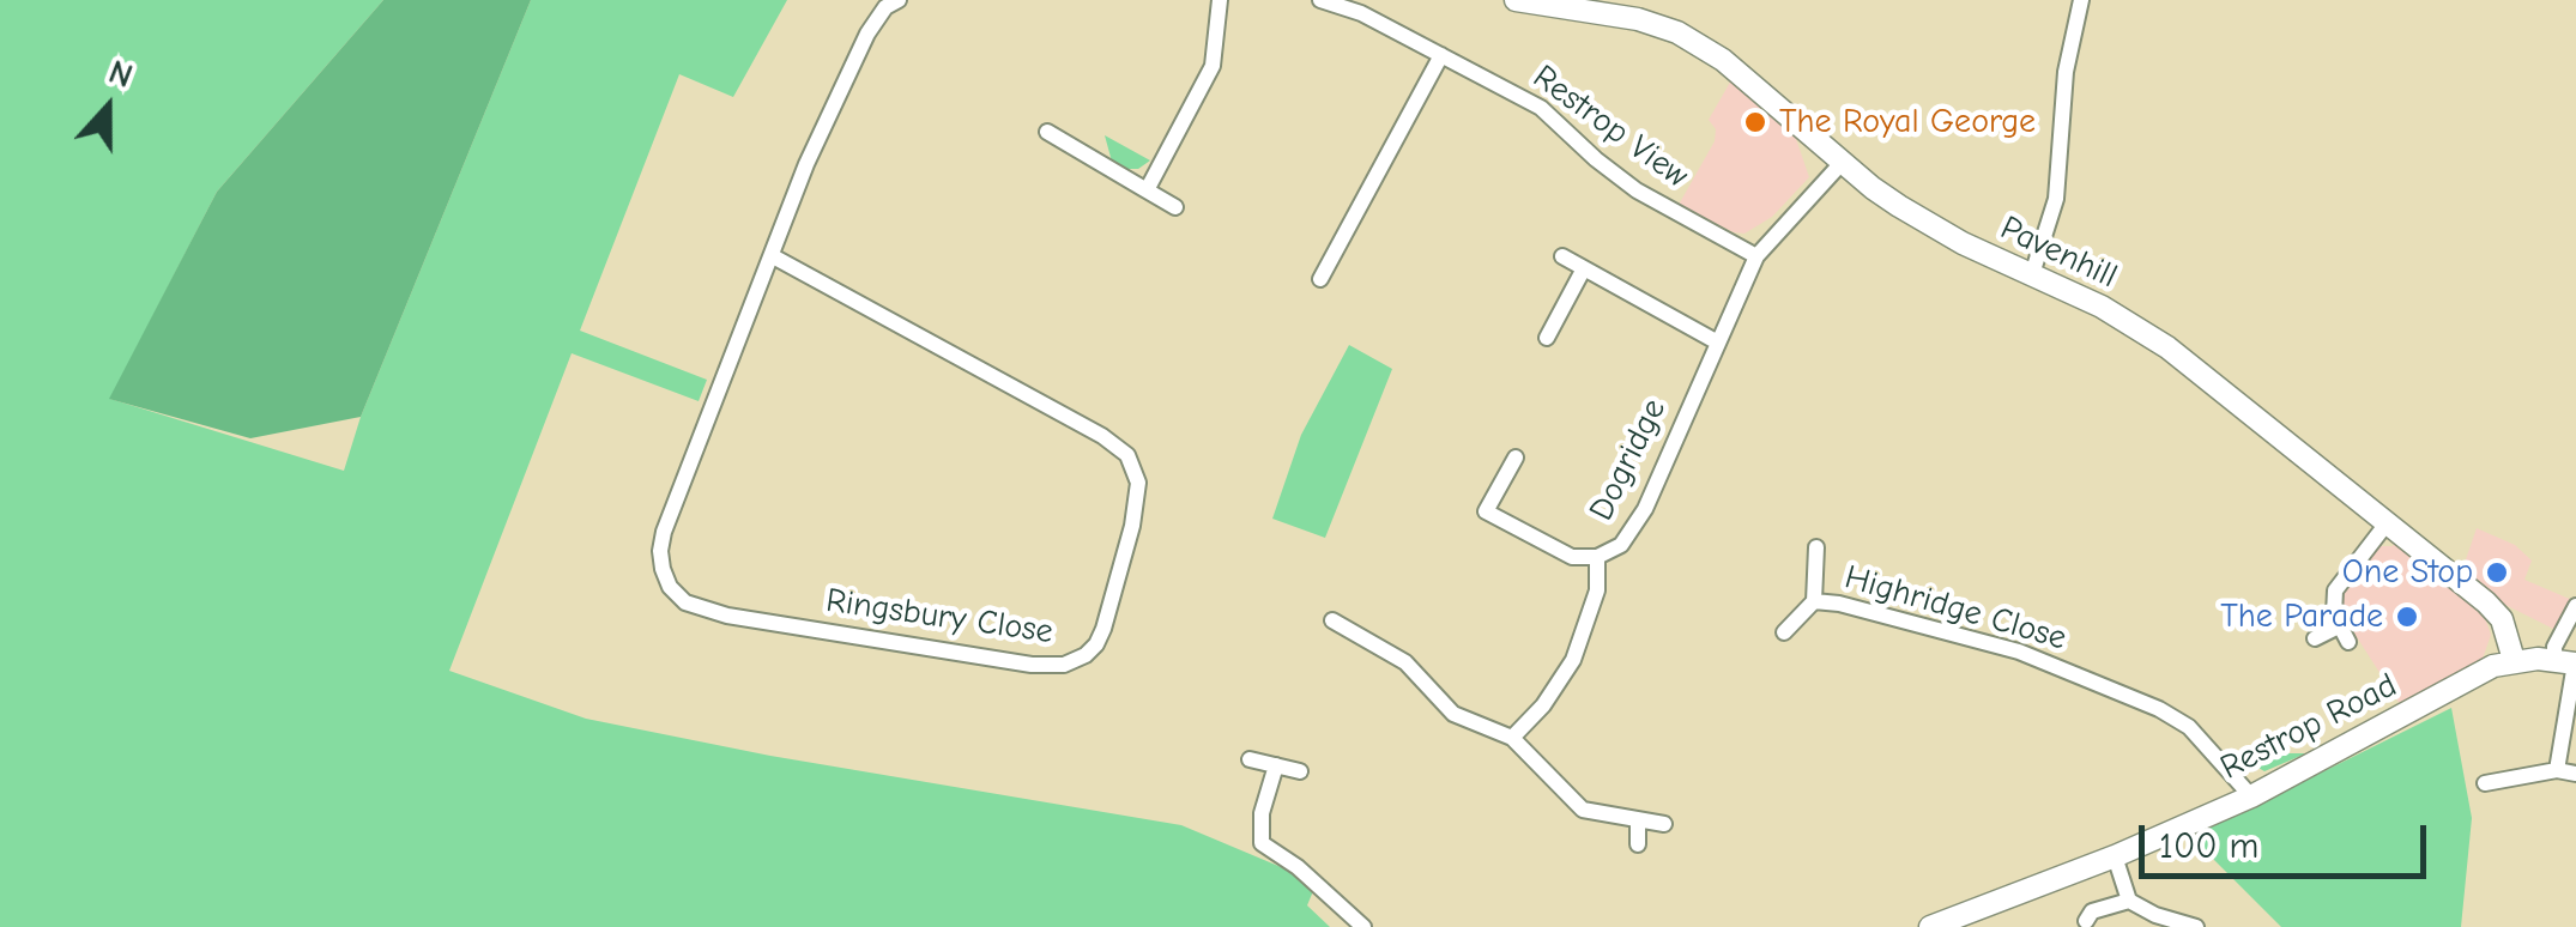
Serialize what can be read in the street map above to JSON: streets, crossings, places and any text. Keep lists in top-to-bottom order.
{
  "streets": {
    "street": [
      "Restrop View",
      "Pavenhill",
      "Dogridge",
      "Highridge Close",
      "Ringsbury Close",
      "Restrop Road"
    ]
  },
  "crossings": [
    ["Restrop View", "Dogridge"],
    ["Pavenhill", "Restrop Road"],
    ["Highridge Close", "Restrop Road"]
  ],
  "places": ["The Royal George", "One Stop", "The Parade"],
  "scale_bar": "100 m",
  "north": "top"
}
